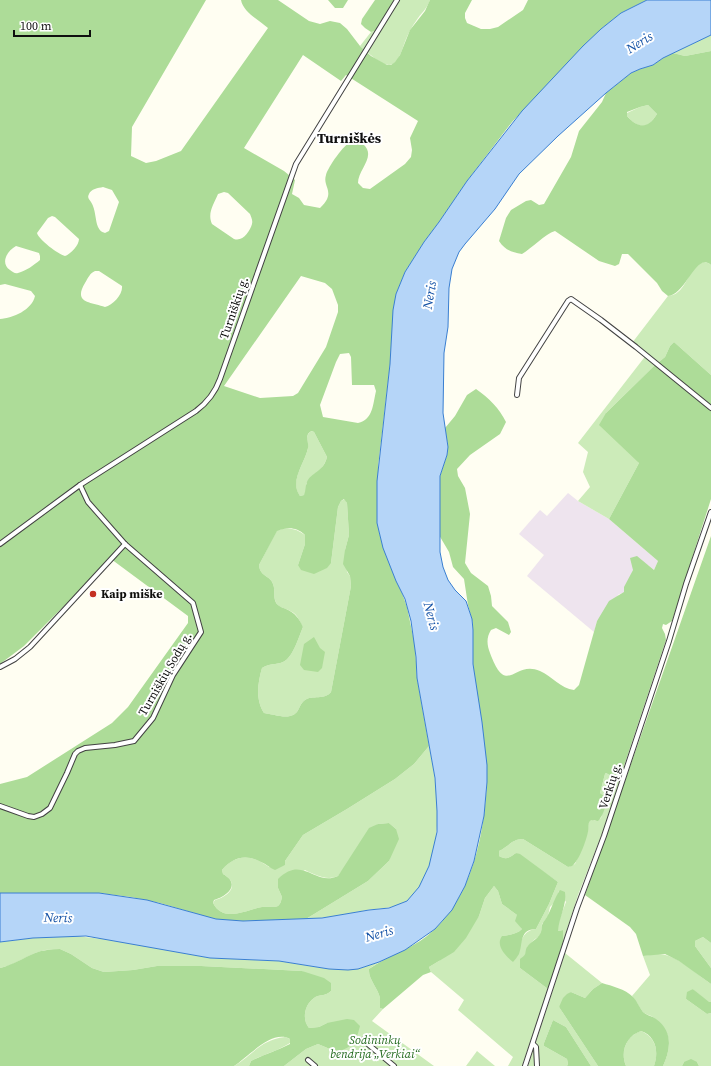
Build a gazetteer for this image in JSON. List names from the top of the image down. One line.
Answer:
{"streets":{"street":["Turniškių g.","Turniškių Sodų g.","Verkių g."]},"crossings":[["Turniškių g.","Turniškių Sodų g."]],"districts":["Turniškės"],"water":["Neris"],"parks":["Sodininkų bendrija „Verkiai“"],"places":["Kaip miške"],"scale_bar":"100 m"}
